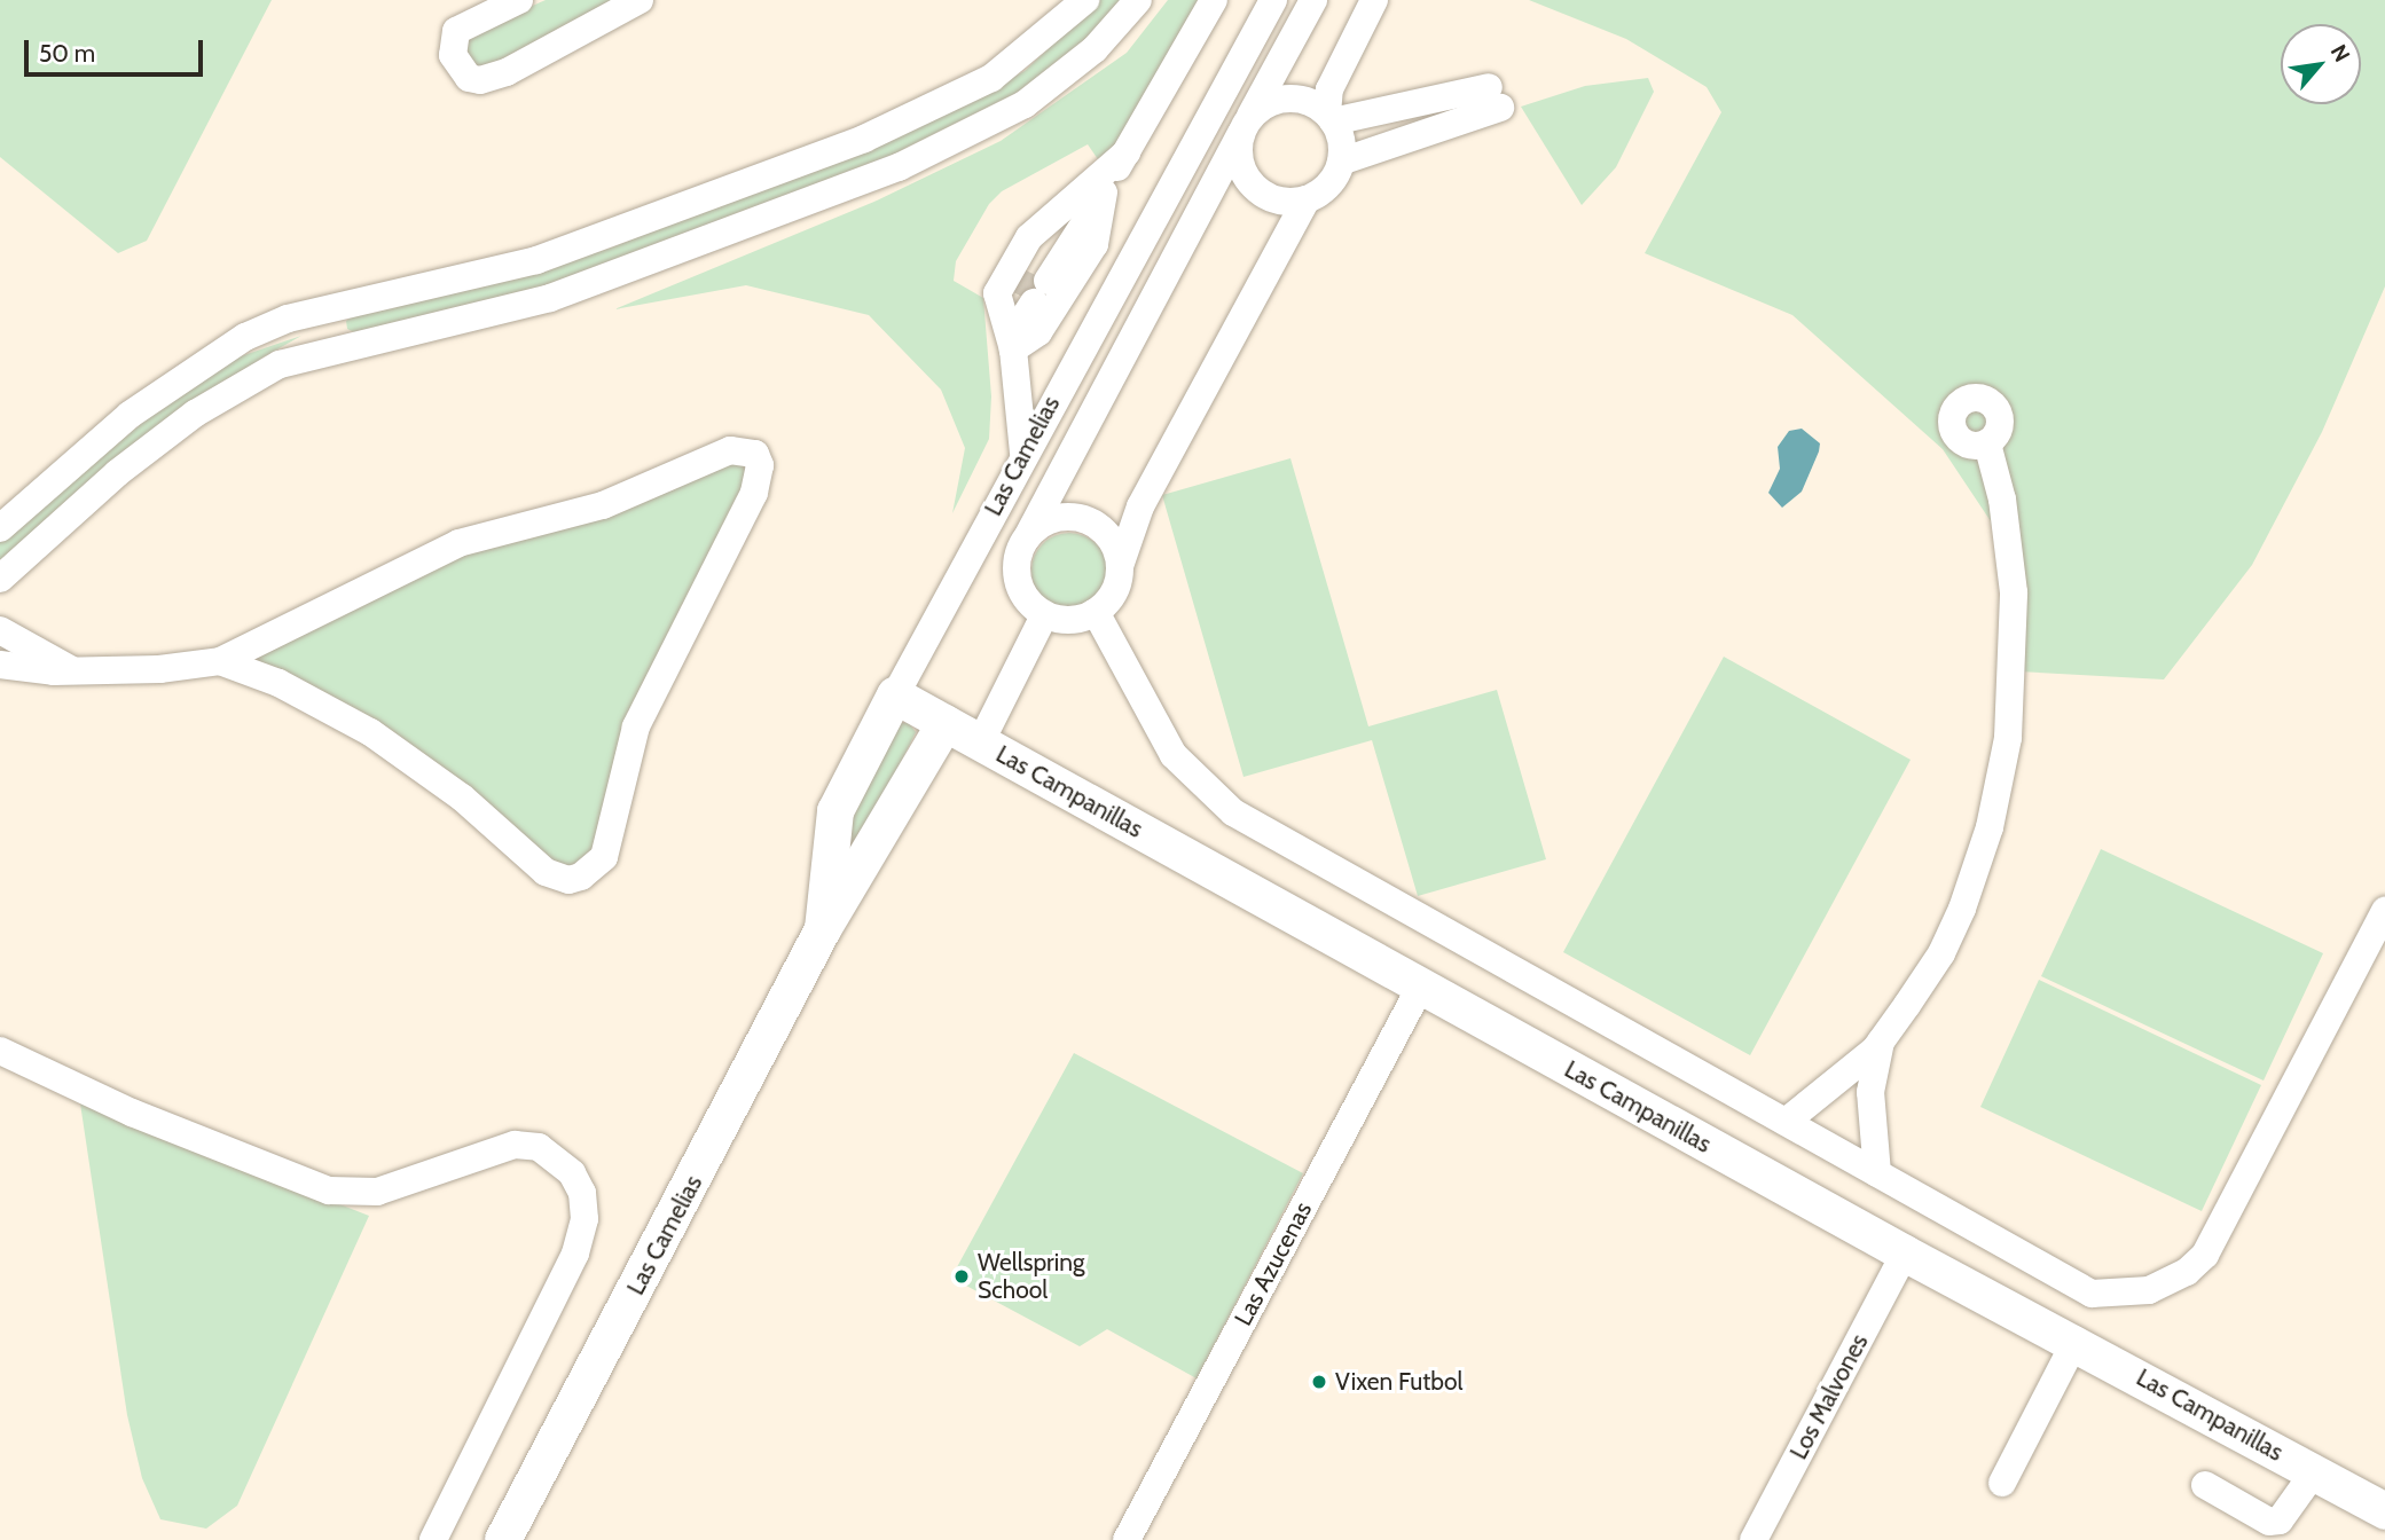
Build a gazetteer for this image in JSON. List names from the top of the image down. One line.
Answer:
{"streets":{"street":["Las Camelias","Las Campanillas","Las Azucenas","Los Malvones"]},"crossings":[["Las Camelias","Las Campanillas"],["Las Campanillas","Las Azucenas"],["Las Campanillas","Los Malvones"]],"places":["Wellspring School","Vixen Futbol"],"scale_bar":"50 m","north":"top right"}
